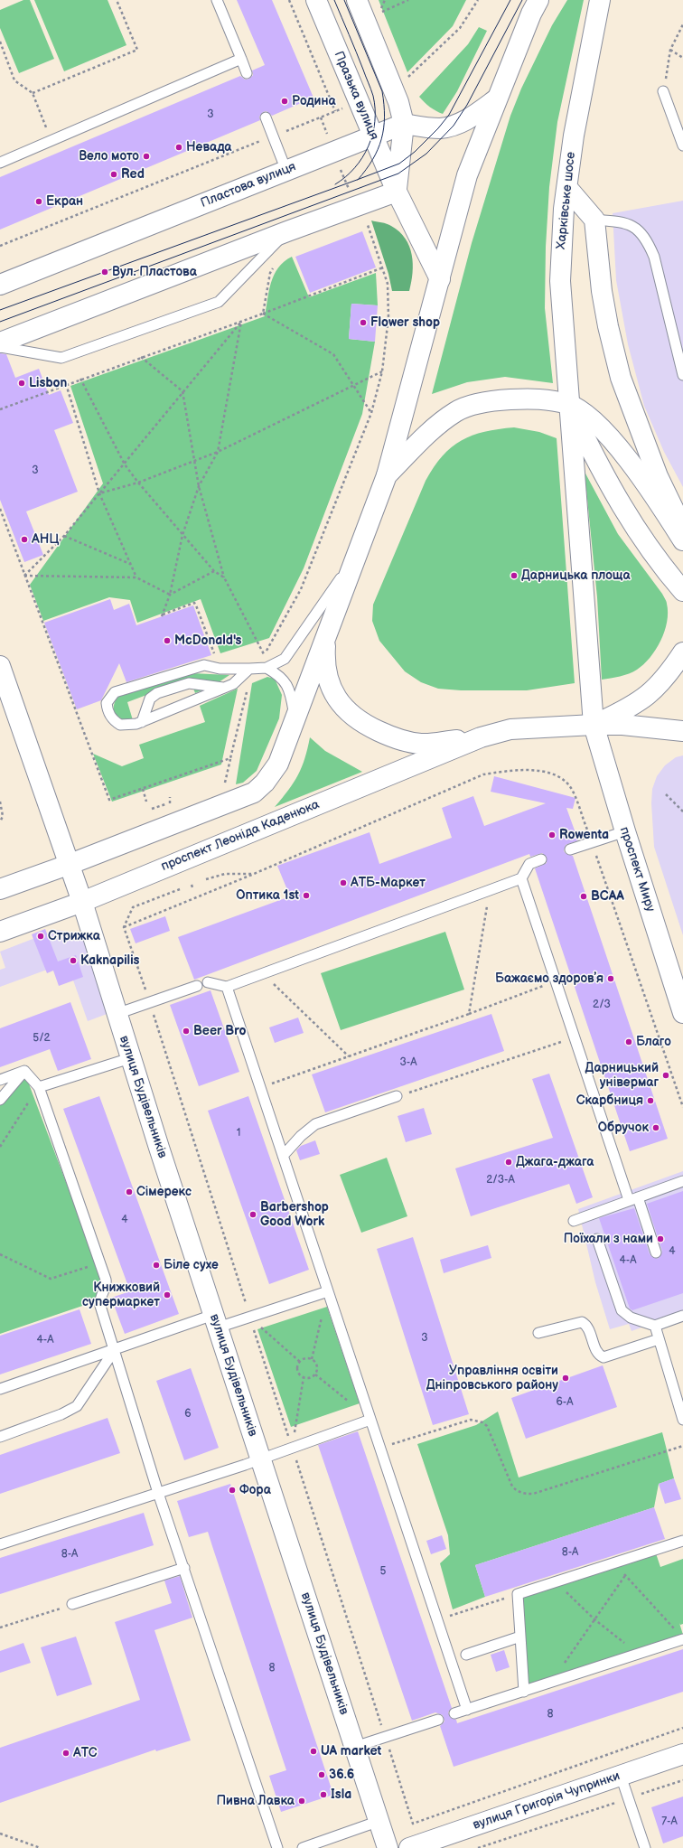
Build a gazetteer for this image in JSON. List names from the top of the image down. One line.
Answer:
{"streets":{"main road":["Празька вулиця","Пластова вулиця","Харківське шосе","проспект Леоніда Каденюка","проспект Миру","вулиця Будівельників","вулиця Григорія Чупринки"]},"crossings":[["Празька вулиця","Пластова вулиця"],["Харківське шосе","проспект Миру"],["проспект Леоніда Каденюка","вулиця Будівельників"]],"places":["Родина","Невада","Вело мото","Red","Екран","Вул. Пластова","Flower shop","Lisbon","АНЦ","Дарницька площа","McDonald's","Rowenta","АТБ-Маркет","Оптика 1st","BCAA","Стрижка","Kaknapilis","Бажаємо здоровʼя","Beer Bro","Благо","Дарницький універмаг","Скарбниця","Обручок","Джага-джага","Сімерекс","Barbershop Good Work","Поїхали з нами","Біле сухе","Книжковий супермаркет","Управління освіти Дніпровського району","Фора","UA market","АТС","36.6","Isla","Пивна Лавка"],"house_numbers":["3","3","2/3","5/2","3-А","1","2/3-А","4","4","4-А","3","4-А","6-А","6","8-А","8-А","5","8","8","7-А"]}
